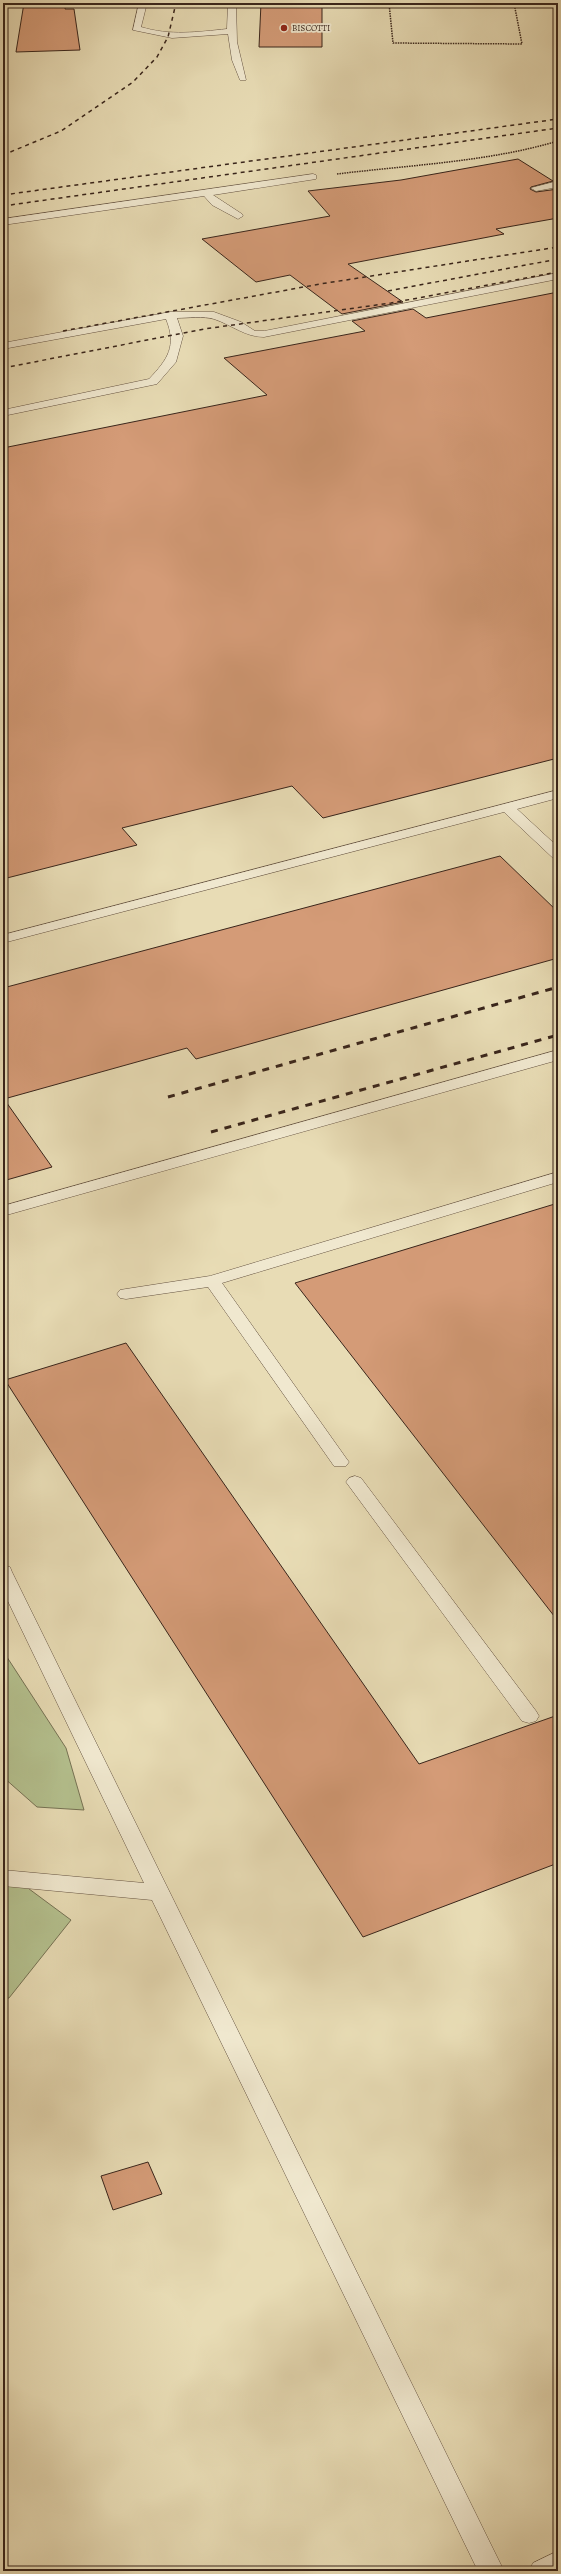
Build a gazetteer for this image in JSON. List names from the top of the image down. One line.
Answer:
{"places":["BISCOTTI"]}
